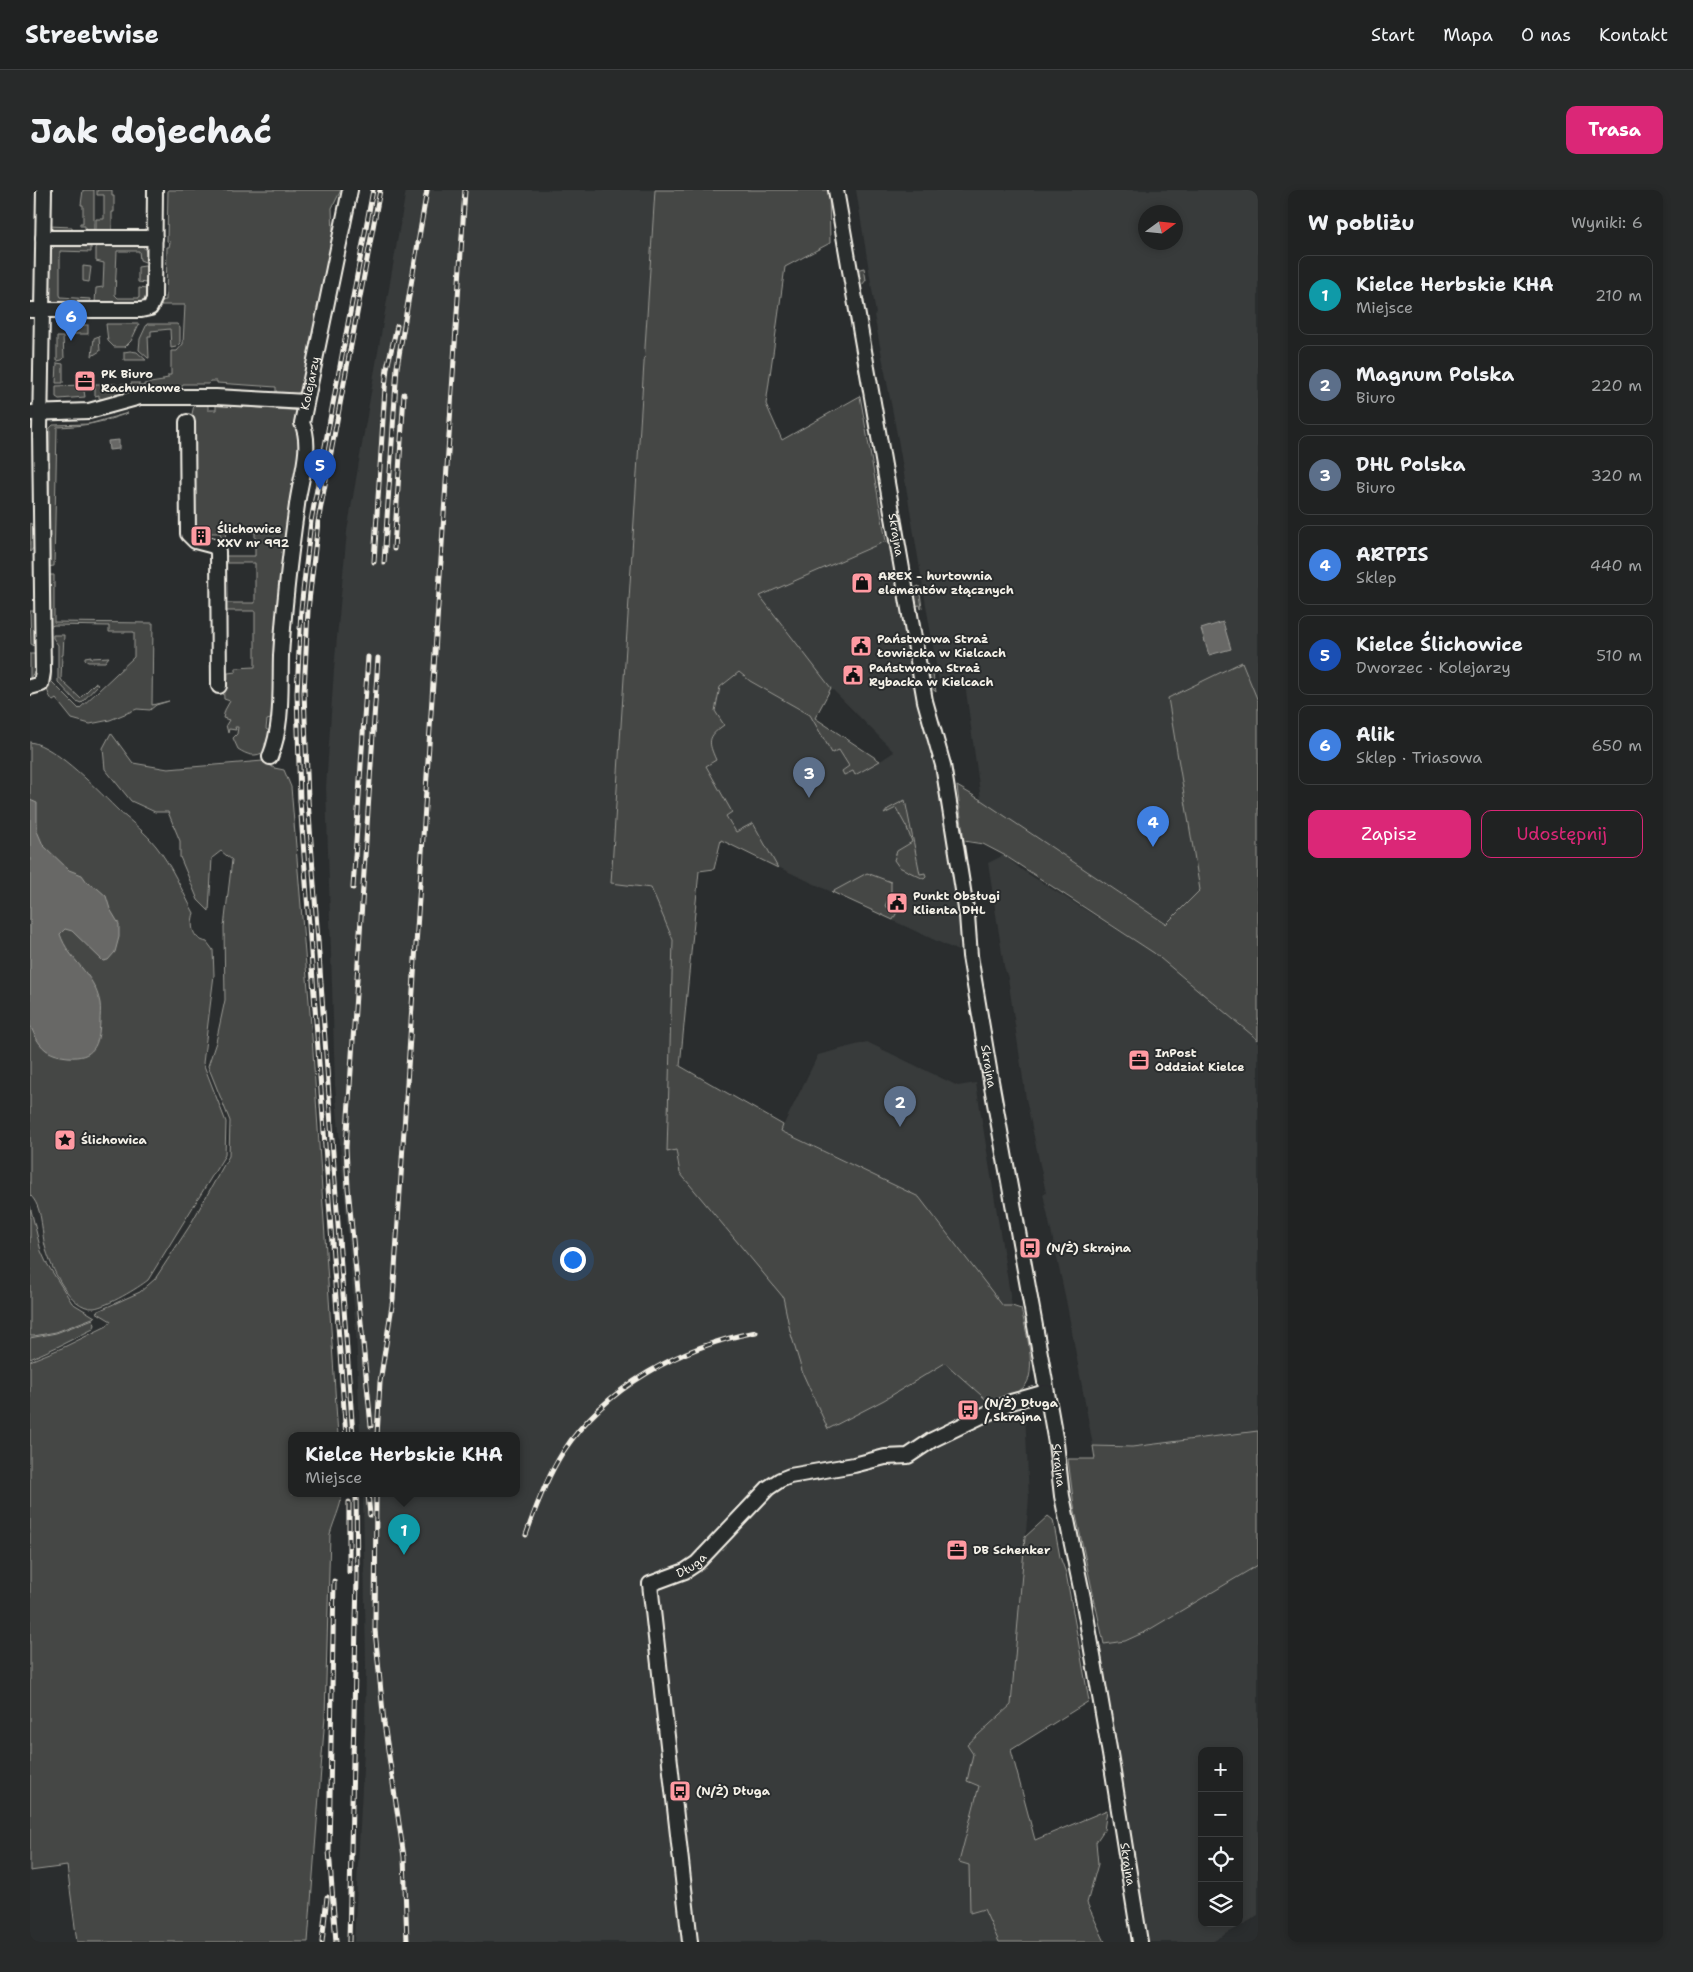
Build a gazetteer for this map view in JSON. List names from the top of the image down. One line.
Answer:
{"streets":{"street":["Kolejarzy","Skrajna","Długa"]},"crossings":[["Skrajna","Długa"]],"places":{"office":["PK Biuro Rachunkowe","InPost Oddział Kielce","DB Schenker"],"building":["Ślichowice XXV nr 992"],"shop":["AREX - hurtownia elementów złącznych"],"public building":["Państwowa Straż Łowiecka w Kielcach","Państwowa Straż Rybacka w Kielcach","Punkt Obsługi Klienta DHL"],"place":["Ślichowica"],"bus stop":["(N/Ż) Skrajna","(N/Ż) Długa / Skrajna","(N/Ż) Długa"]},"north":"right","page":{"header":"Streetwise","nav":["Start","Mapa","O nas","Kontakt"],"buttons":["Trasa",["Zapisz","Udostępnij"]],"title":"Jak dojechać","heading":["W pobliżu","Wyniki: 6"],"list":[{"mark":"1","name":"Kielce Herbskie KHA","note":"Miejsce","value":"210 m"},{"mark":"2","name":"Magnum Polska","note":"Biuro","value":"220 m"},{"mark":"3","name":"DHL Polska","note":"Biuro","value":"320 m"},{"mark":"4","name":"ARTPIS","note":"Sklep","value":"440 m"},{"mark":"5","name":"Kielce Ślichowice","note":"Dworzec · Kolejarzy","value":"510 m"},{"mark":"6","name":"Alik","note":"Sklep · Triasowa","value":"650 m"}],"pins":["6","5","3","4","2","1"],"popup":["Kielce Herbskie KHA","Miejsce"],"map_buttons":["+","−"]}}
